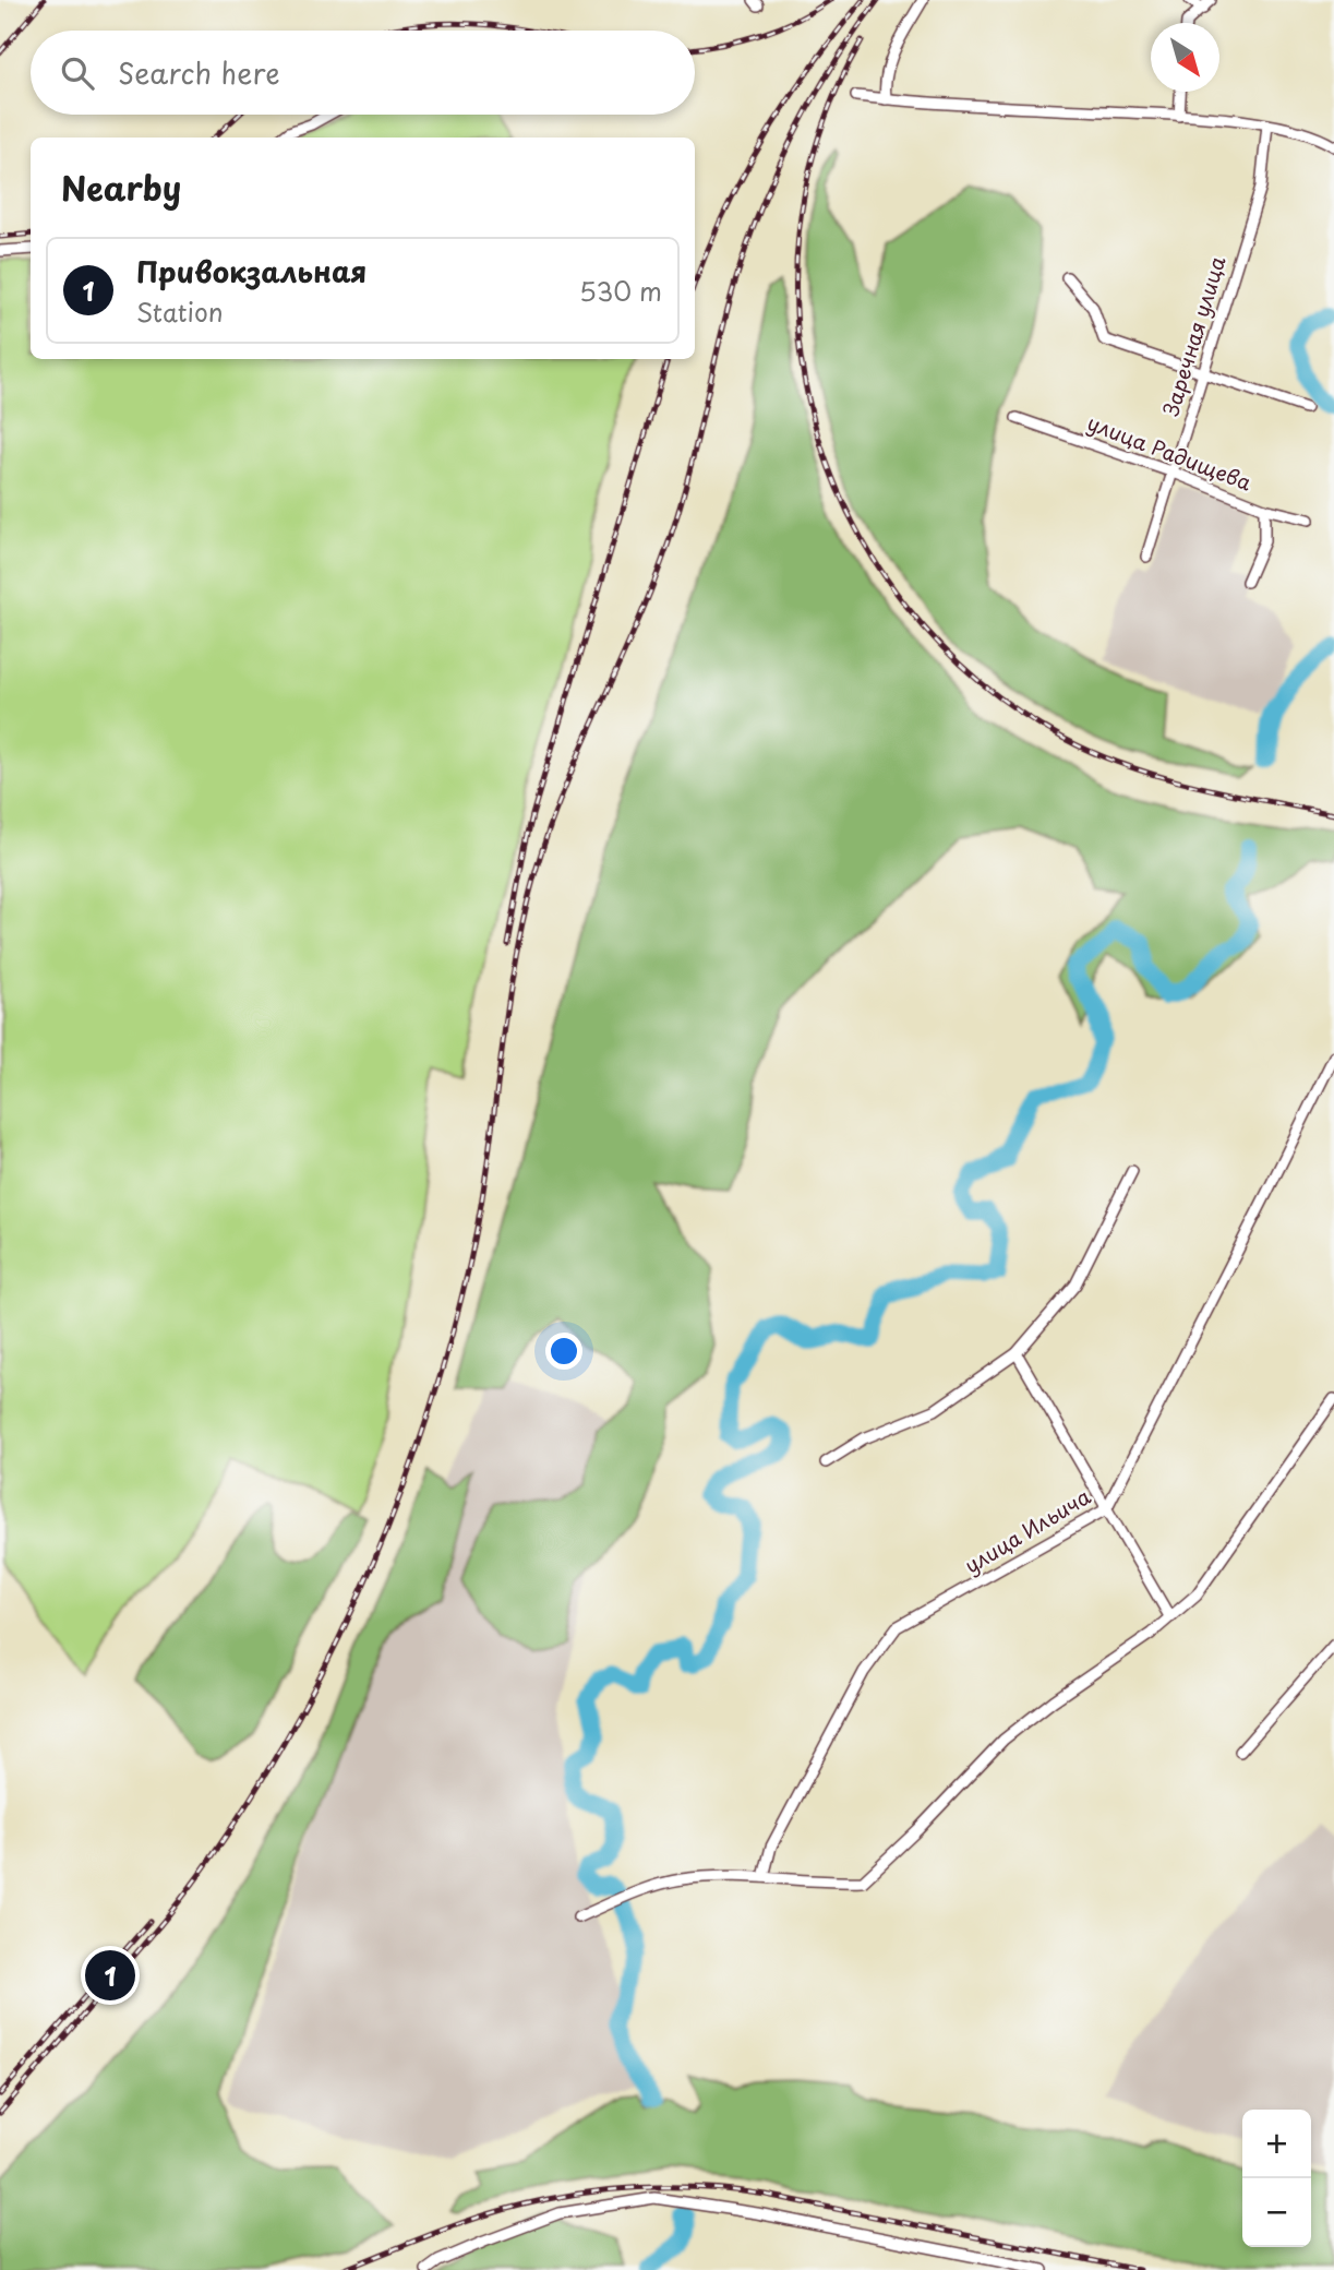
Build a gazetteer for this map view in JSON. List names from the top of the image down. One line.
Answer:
{"streets":{"street":["Заречная улица","улица Радищева","улица Ильича"]},"crossings":[["Заречная улица","улица Радищева"]],"north":"bottom right","page":{"search":"Search here","heading":"Nearby","list":[{"mark":"1","name":"Привокзальная","note":"Station","value":"530 m"}],"pins":"1","map_buttons":["+","−"]}}
